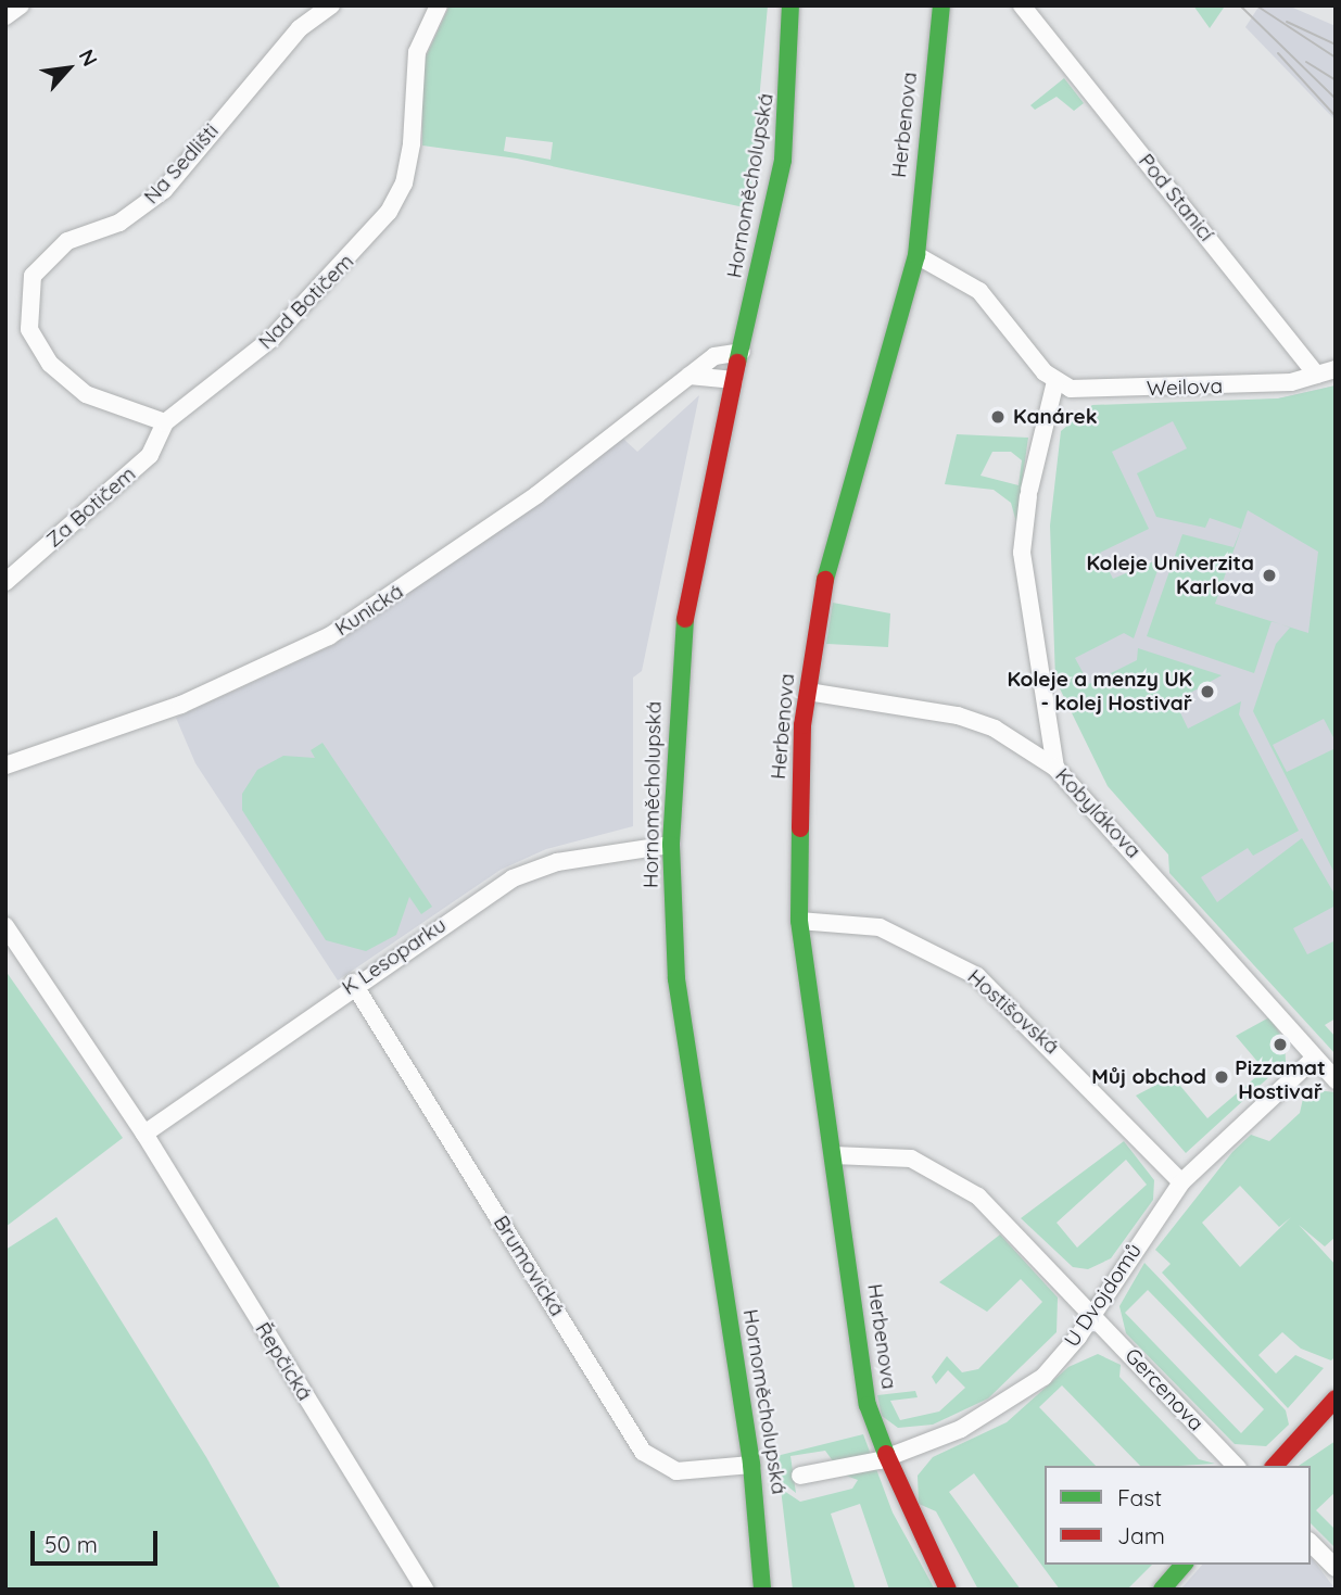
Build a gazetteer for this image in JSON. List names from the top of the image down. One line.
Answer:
{"streets":{"street":["Herbenova","Na Sedlišti","Hornoměcholupská","Pod Stanicí","Nad Botičem","Weilova","Za Botičem","Kunická","Kobylákova","K Lesoparku","Hostišovská","Brumovická","U Dvojdomů","Řepčická","Gercenova"]},"crossings":[["Herbenova","Kobylákova"],["Herbenova","Hostišovská"],["Herbenova","U Dvojdomů"],["Herbenova","Gercenova"],["Na Sedlišti","Nad Botičem"],["Na Sedlišti","Za Botičem"],["Hornoměcholupská","Kunická"],["Hornoměcholupská","K Lesoparku"],["Hornoměcholupská","Brumovická"],["Pod Stanicí","Weilova"],["Nad Botičem","Za Botičem"],["Kobylákova","U Dvojdomů"],["K Lesoparku","Brumovická"],["K Lesoparku","Řepčická"],["Hostišovská","U Dvojdomů"],["U Dvojdomů","Gercenova"]],"places":["Kanárek","Koleje Univerzita Karlova","Koleje a menzy UK - kolej Hostivař","Pizzamat Hostivař","Můj obchod"],"legend":["Fast","Jam"],"scale_bar":"50 m","north":"top right"}
